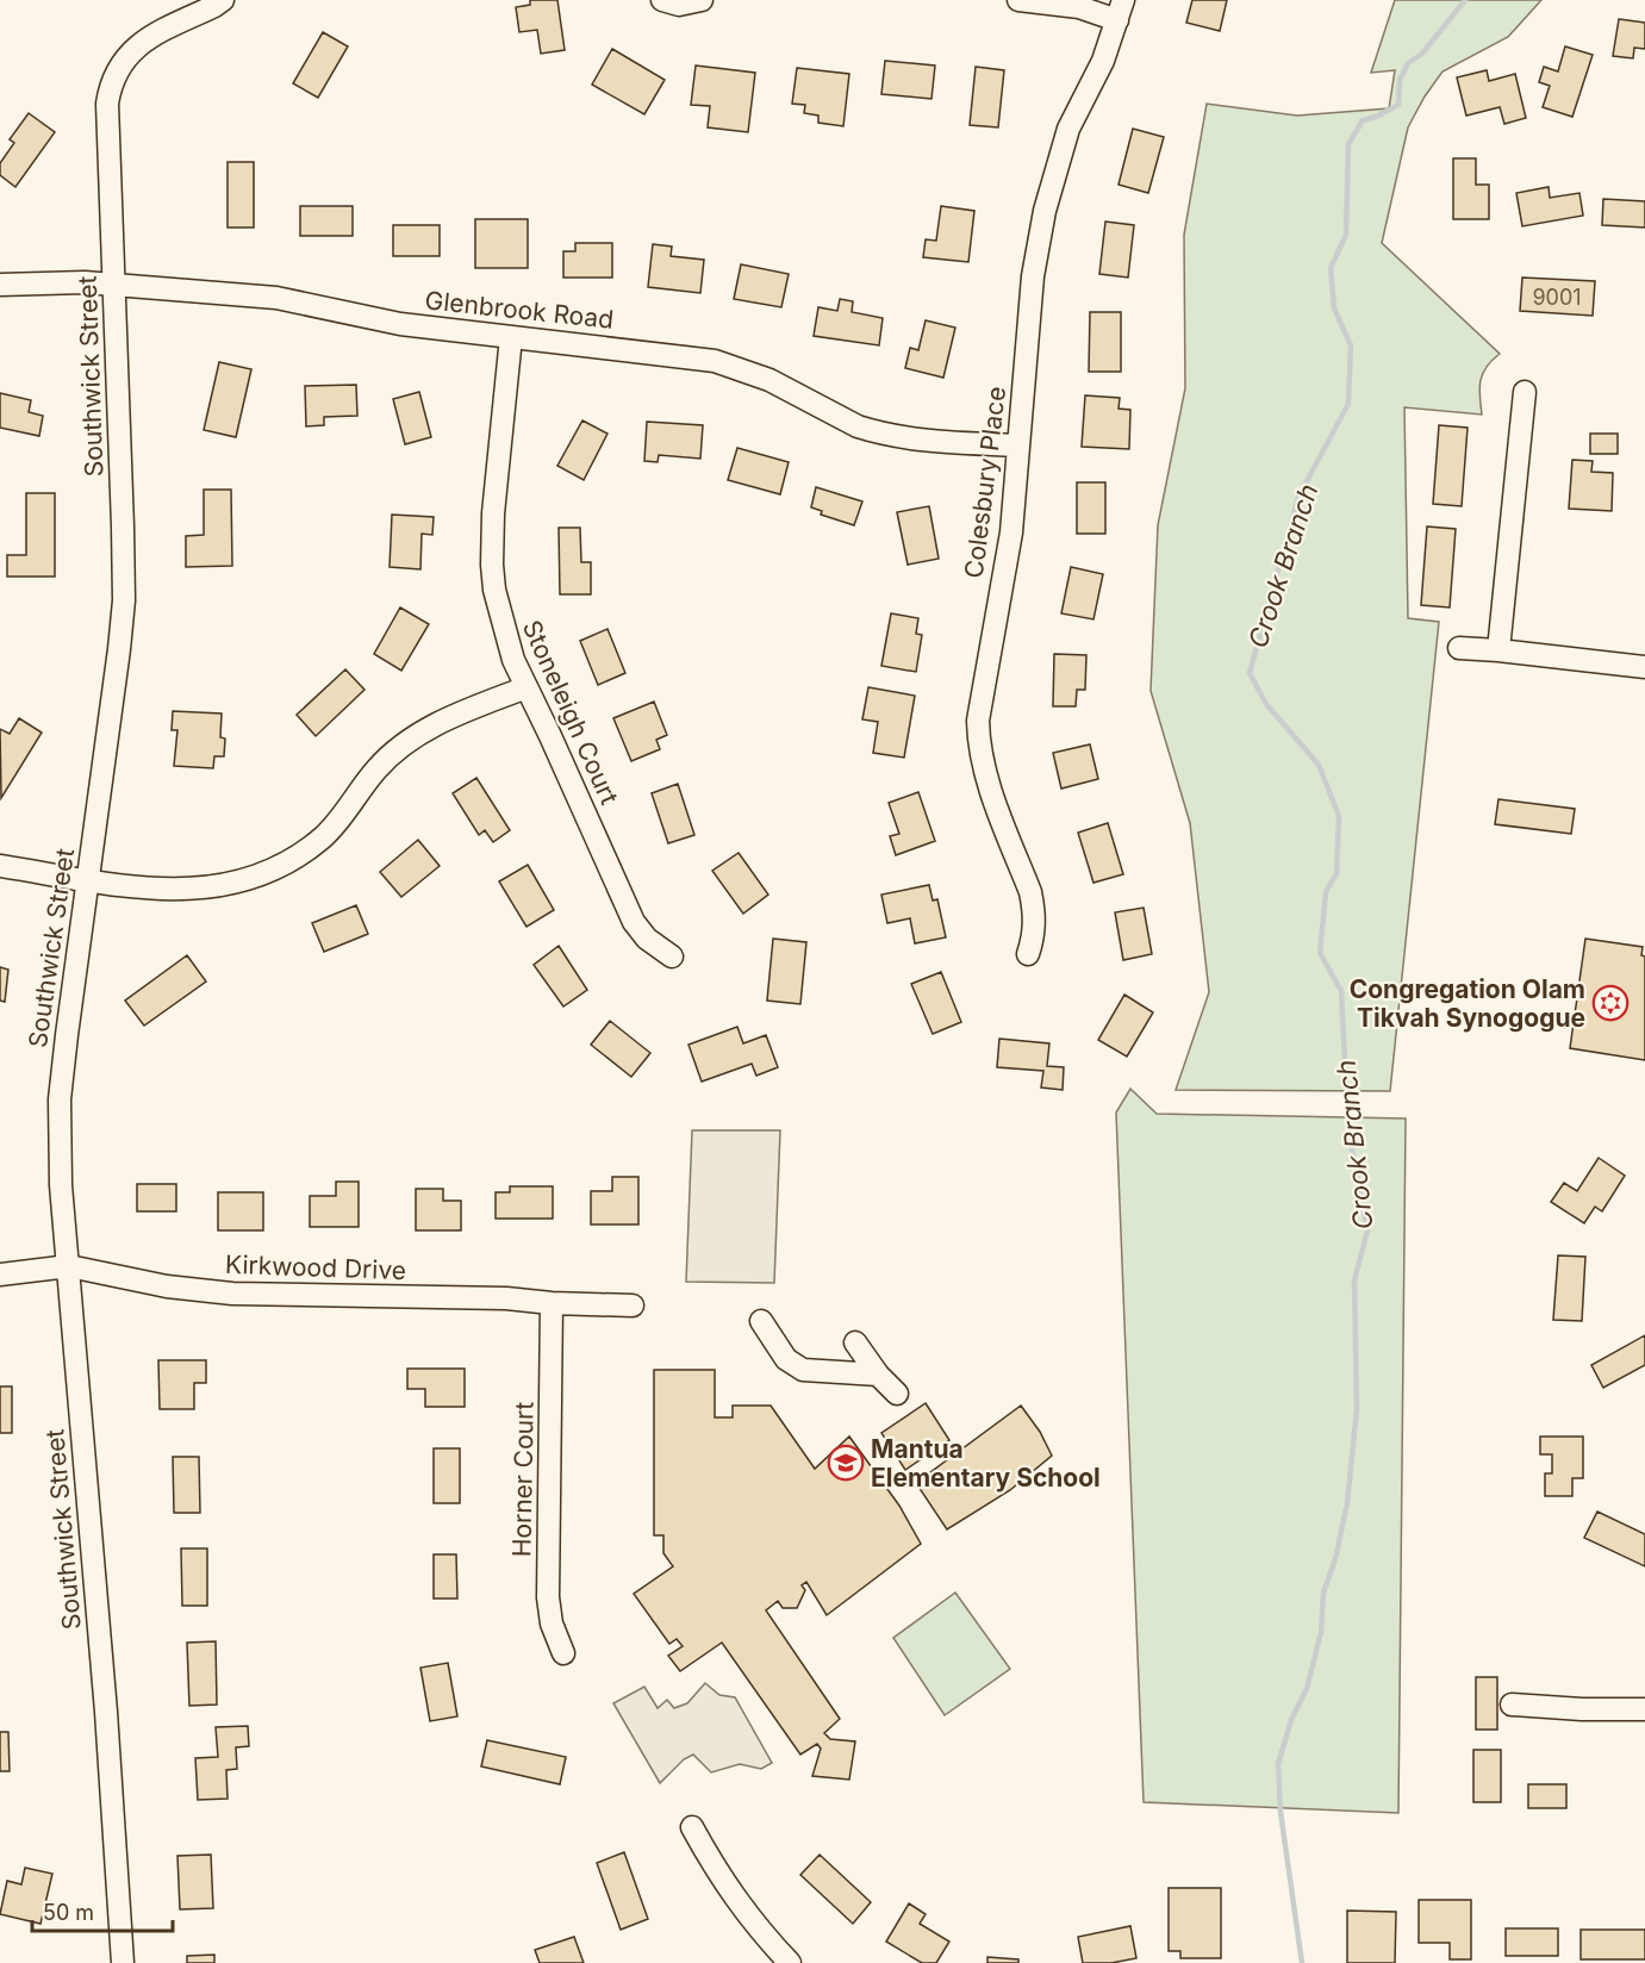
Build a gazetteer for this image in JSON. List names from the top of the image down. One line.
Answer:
{"streets":{"street":["Glenbrook Road","Southwick Street","Colesbury Place","Stoneleigh Court","Kirkwood Drive","Horner Court"]},"crossings":[["Glenbrook Road","Southwick Street"],["Glenbrook Road","Colesbury Place"],["Glenbrook Road","Stoneleigh Court"],["Southwick Street","Kirkwood Drive"],["Kirkwood Drive","Horner Court"]],"water":["Crook Branch"],"places":{"synagogue":["Congregation Olam Tikvah Synogogue"],"school or university":["Mantua Elementary School"]},"house_numbers":["9001"],"scale_bar":"50 m"}
